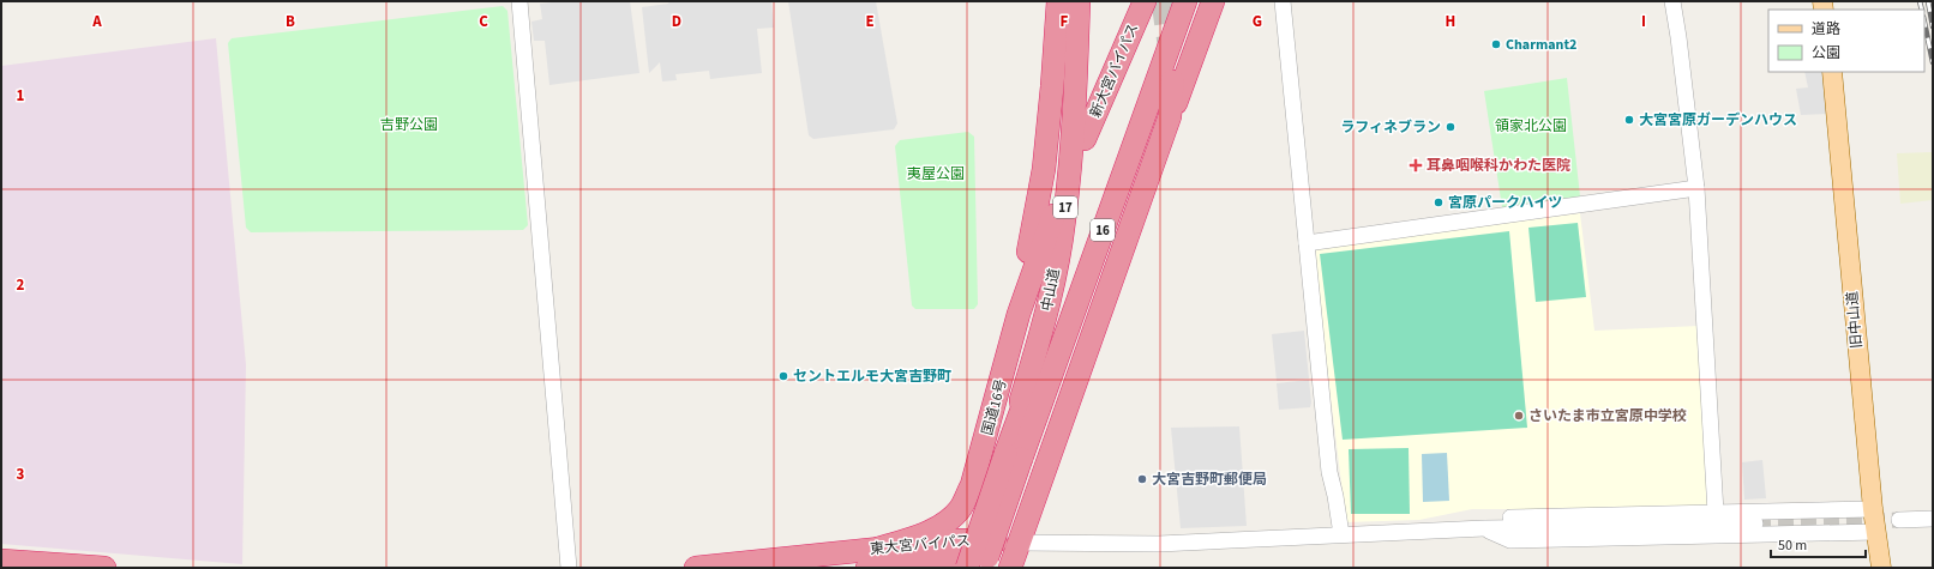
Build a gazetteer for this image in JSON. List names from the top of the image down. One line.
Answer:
{"streets":{"highway":["新大宮バイパス","17","16","中山道","国道16号","東大宮バイパス"],"main road":["旧中山道"]},"crossings":[["17","16"],["17","中山道"],["16","中山道"],["16","東大宮バイパス"],["中山道","東大宮バイパス"],["国道16号","東大宮バイパス"]],"parks":["吉野公園","領家北公園","夷屋公園"],"places":{"other":["Charmant2","大宮宮原ガーデンハウス","ラフィネブラン","宮原パークハイツ","セントエルモ大宮吉野町","さいたま市立宮原中学校","大宮吉野町郵便局"],"health":["耳鼻咽喉科かわた医院"]},"legend":["道路","公園"],"scale_bar":"50 m","grid":{"columns":["A","B","C","D","E","F","G","H","I"],"rows":["1","2","3"]}}
